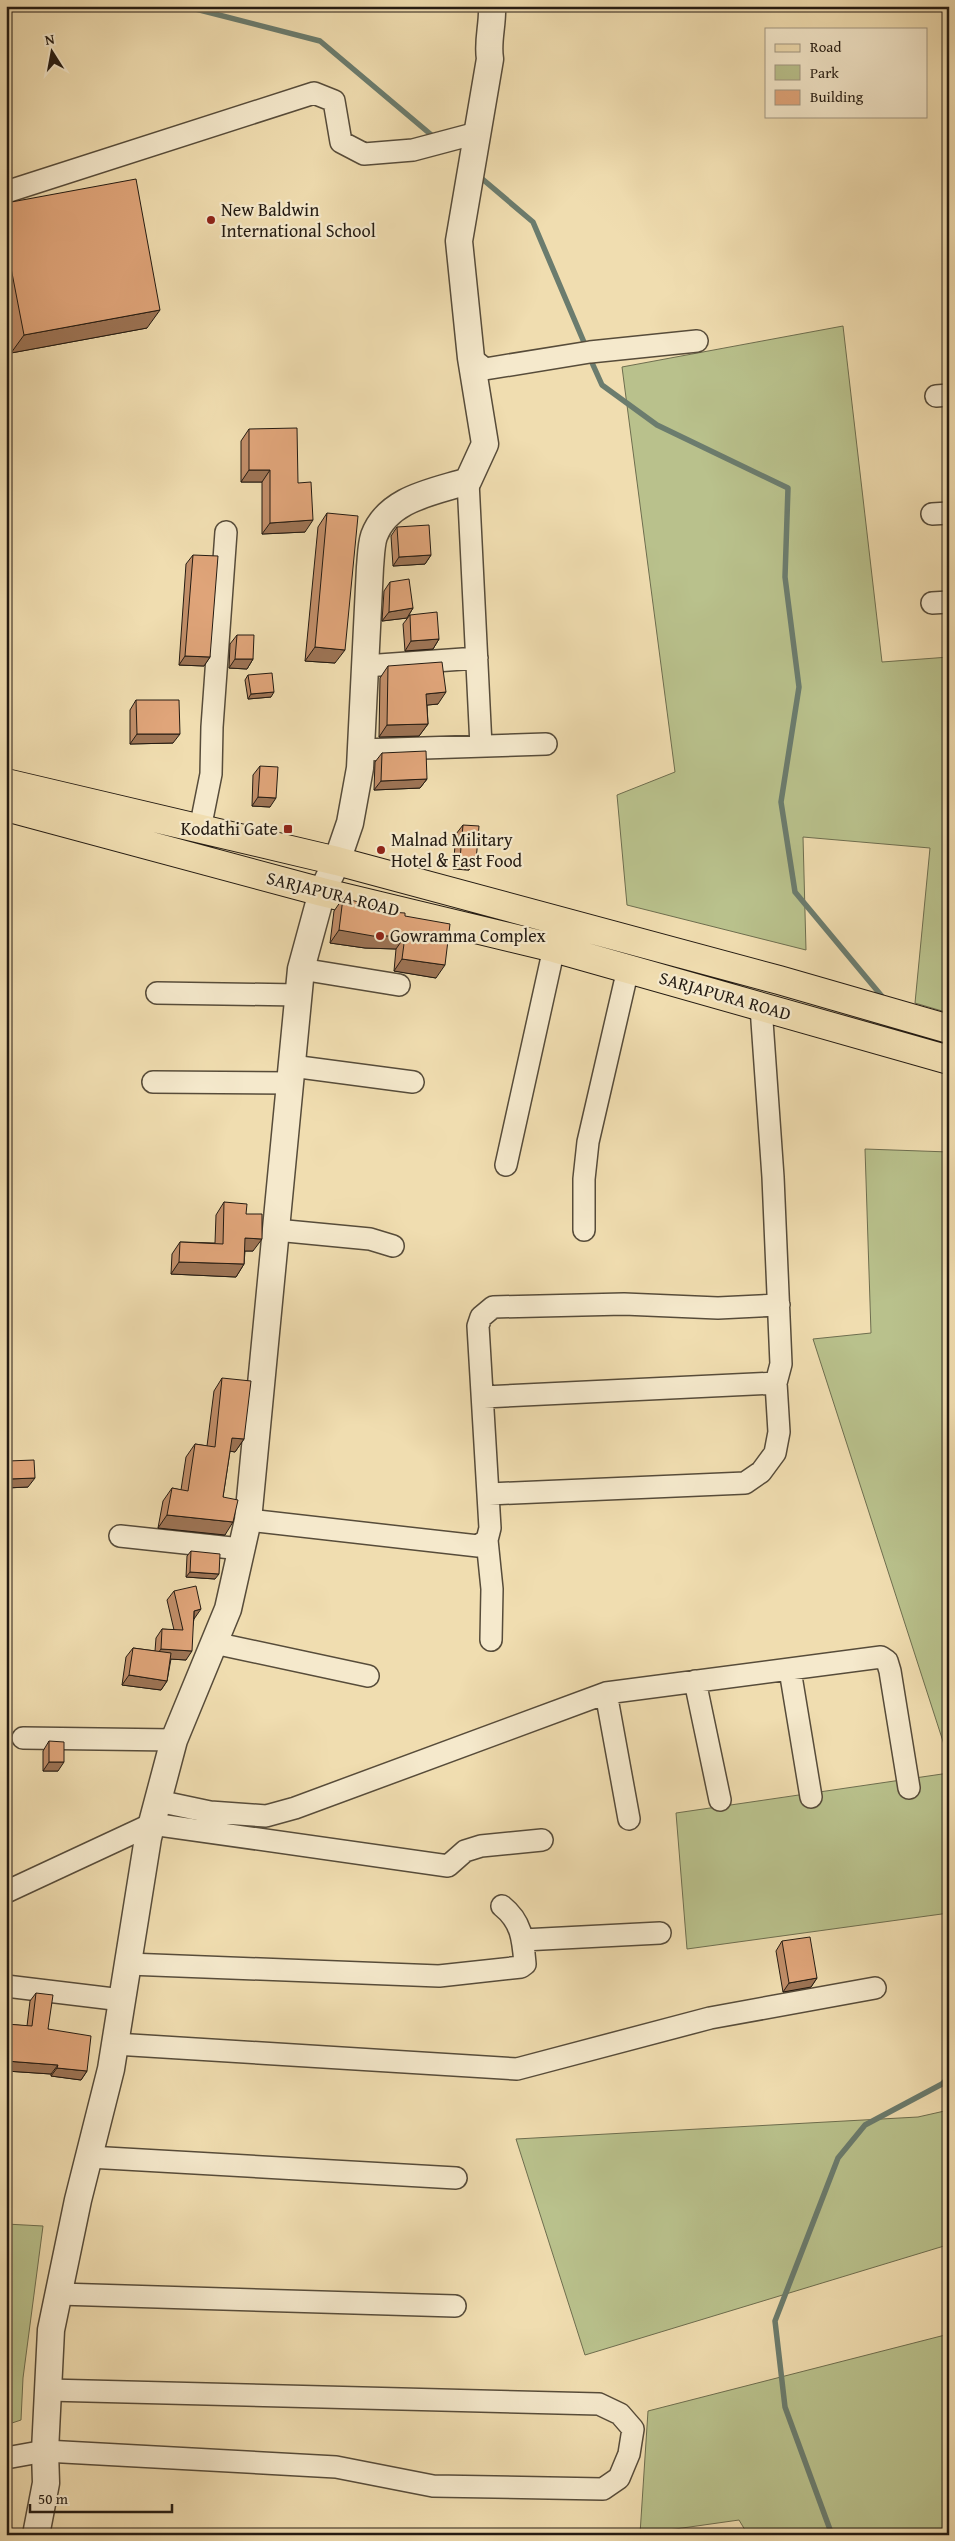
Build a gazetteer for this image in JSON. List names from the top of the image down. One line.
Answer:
{"streets":{"main road":["SARJAPURA ROAD"]},"places":{"other":["New Baldwin International School","Malnad Military Hotel & Fast Food","Gowramma Complex"],"transit":["Kodathi Gate"]},"legend":["Road","Park","Building"],"scale_bar":"50 m","north":"top"}
